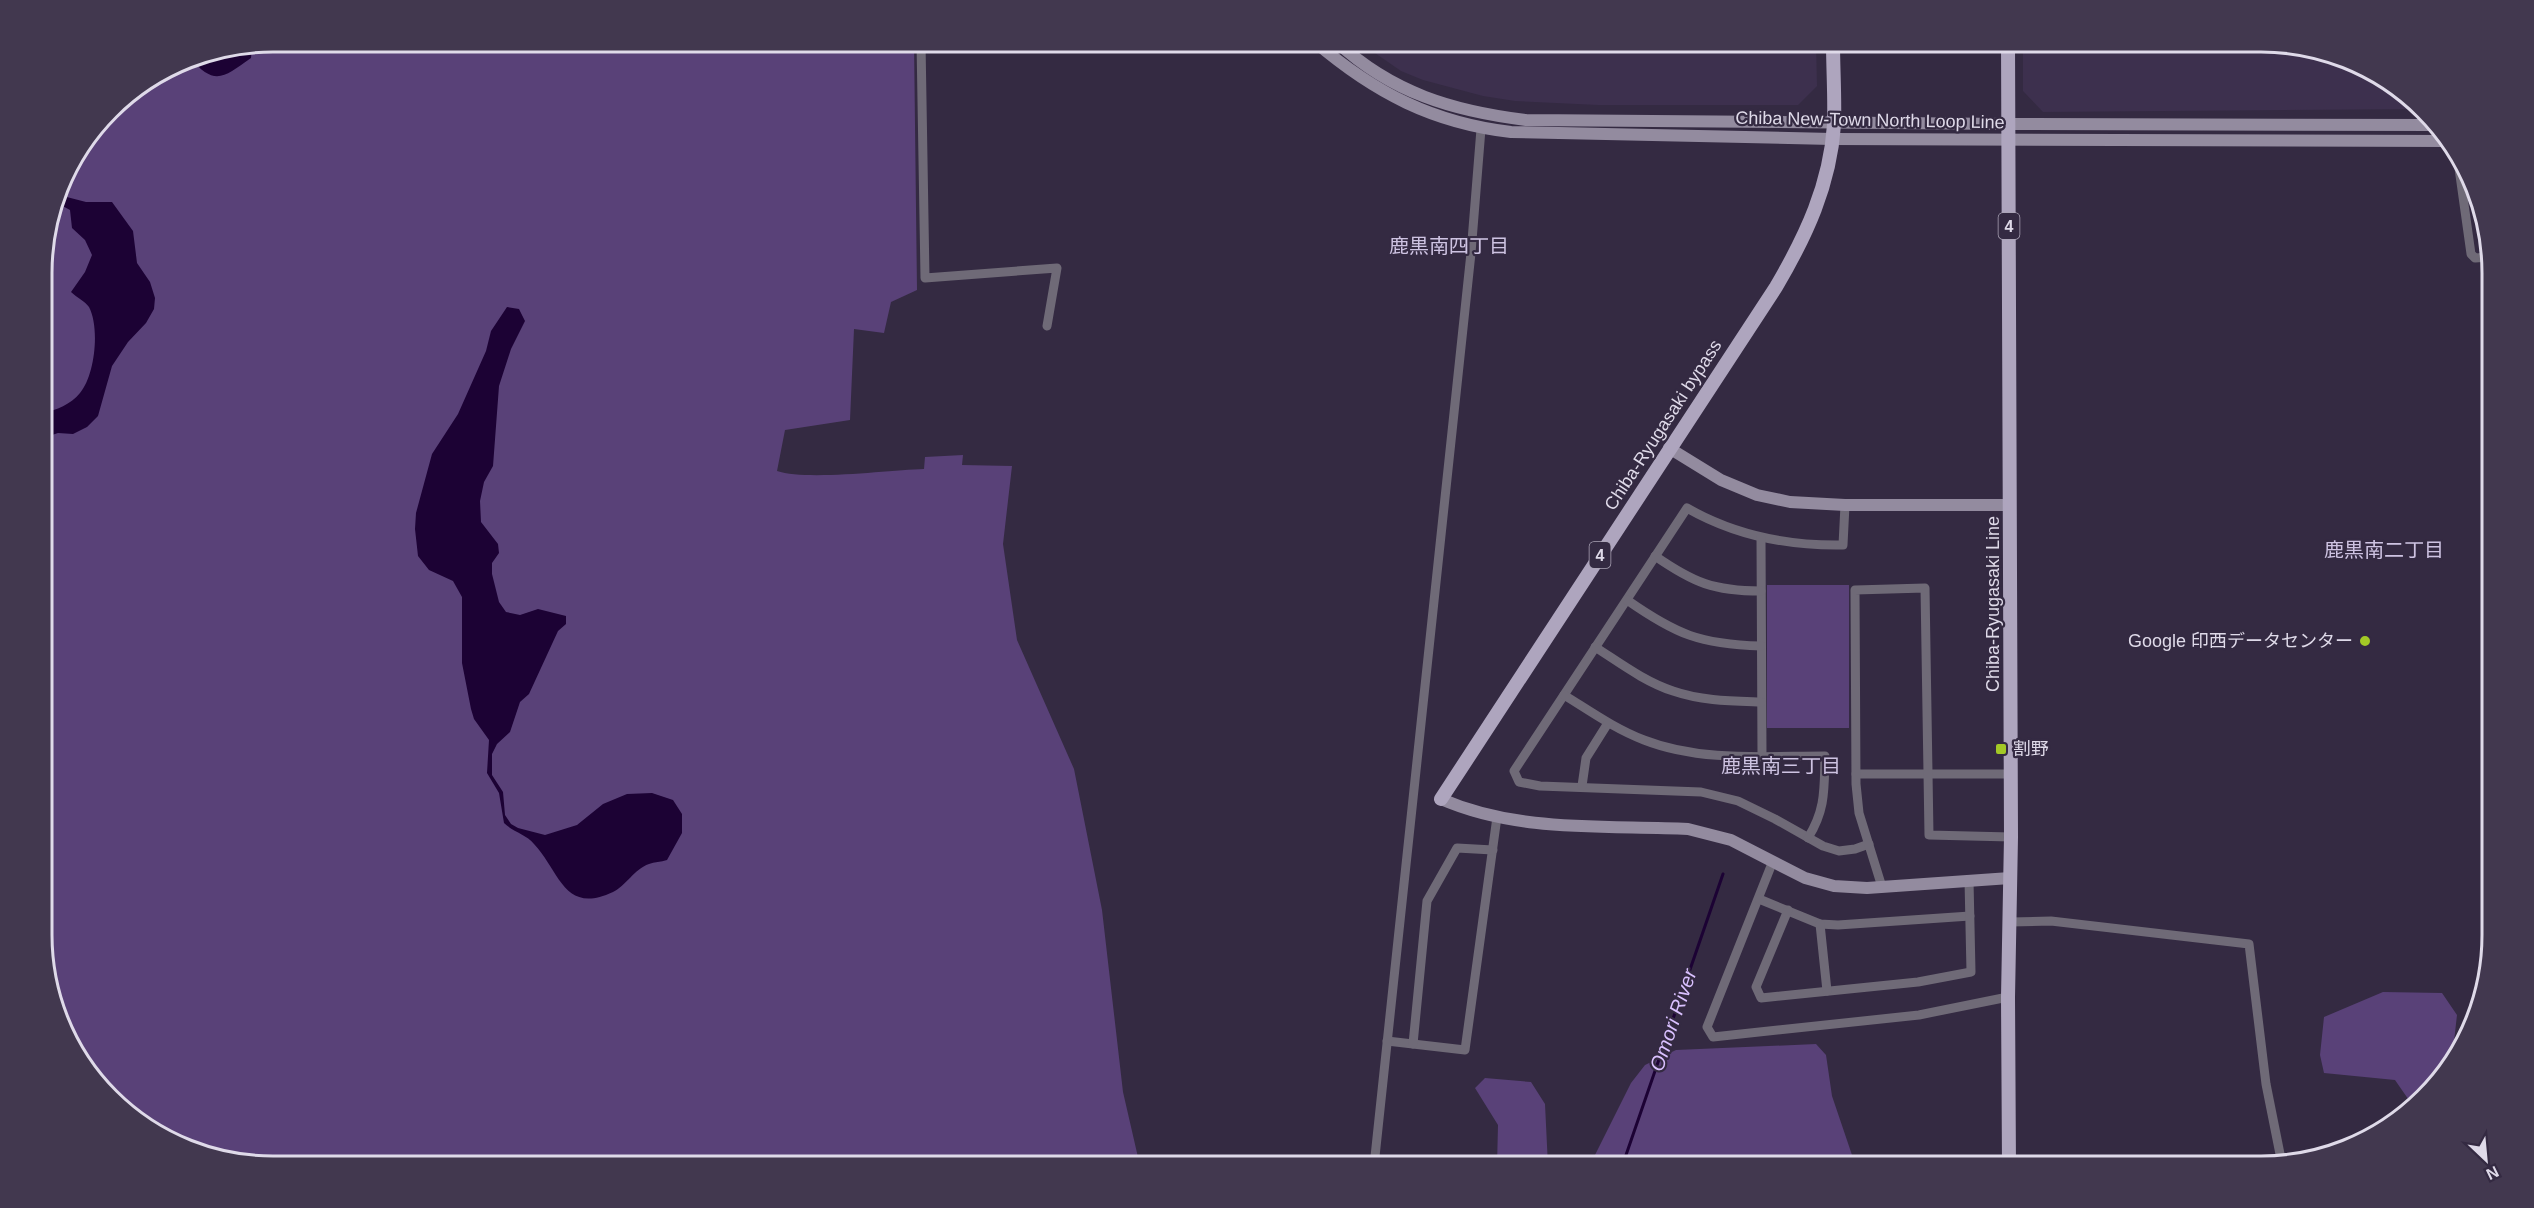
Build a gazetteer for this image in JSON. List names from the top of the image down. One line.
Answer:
{"streets":{"main road":["Chiba New-Town North Loop Line","4","Chiba-Ryugasaki bypass","Chiba-Ryugasaki Line"]},"crossings":[["Chiba New-Town North Loop Line","Chiba-Ryugasaki bypass"],["Chiba New-Town North Loop Line","Chiba-Ryugasaki Line"]],"districts":["鹿黒南四丁目","鹿黒南二丁目","鹿黒南三丁目"],"water":["Omori River"],"places":{"other":["Google 印西データセンター"],"transit":["割野"]},"north":"bottom right"}
